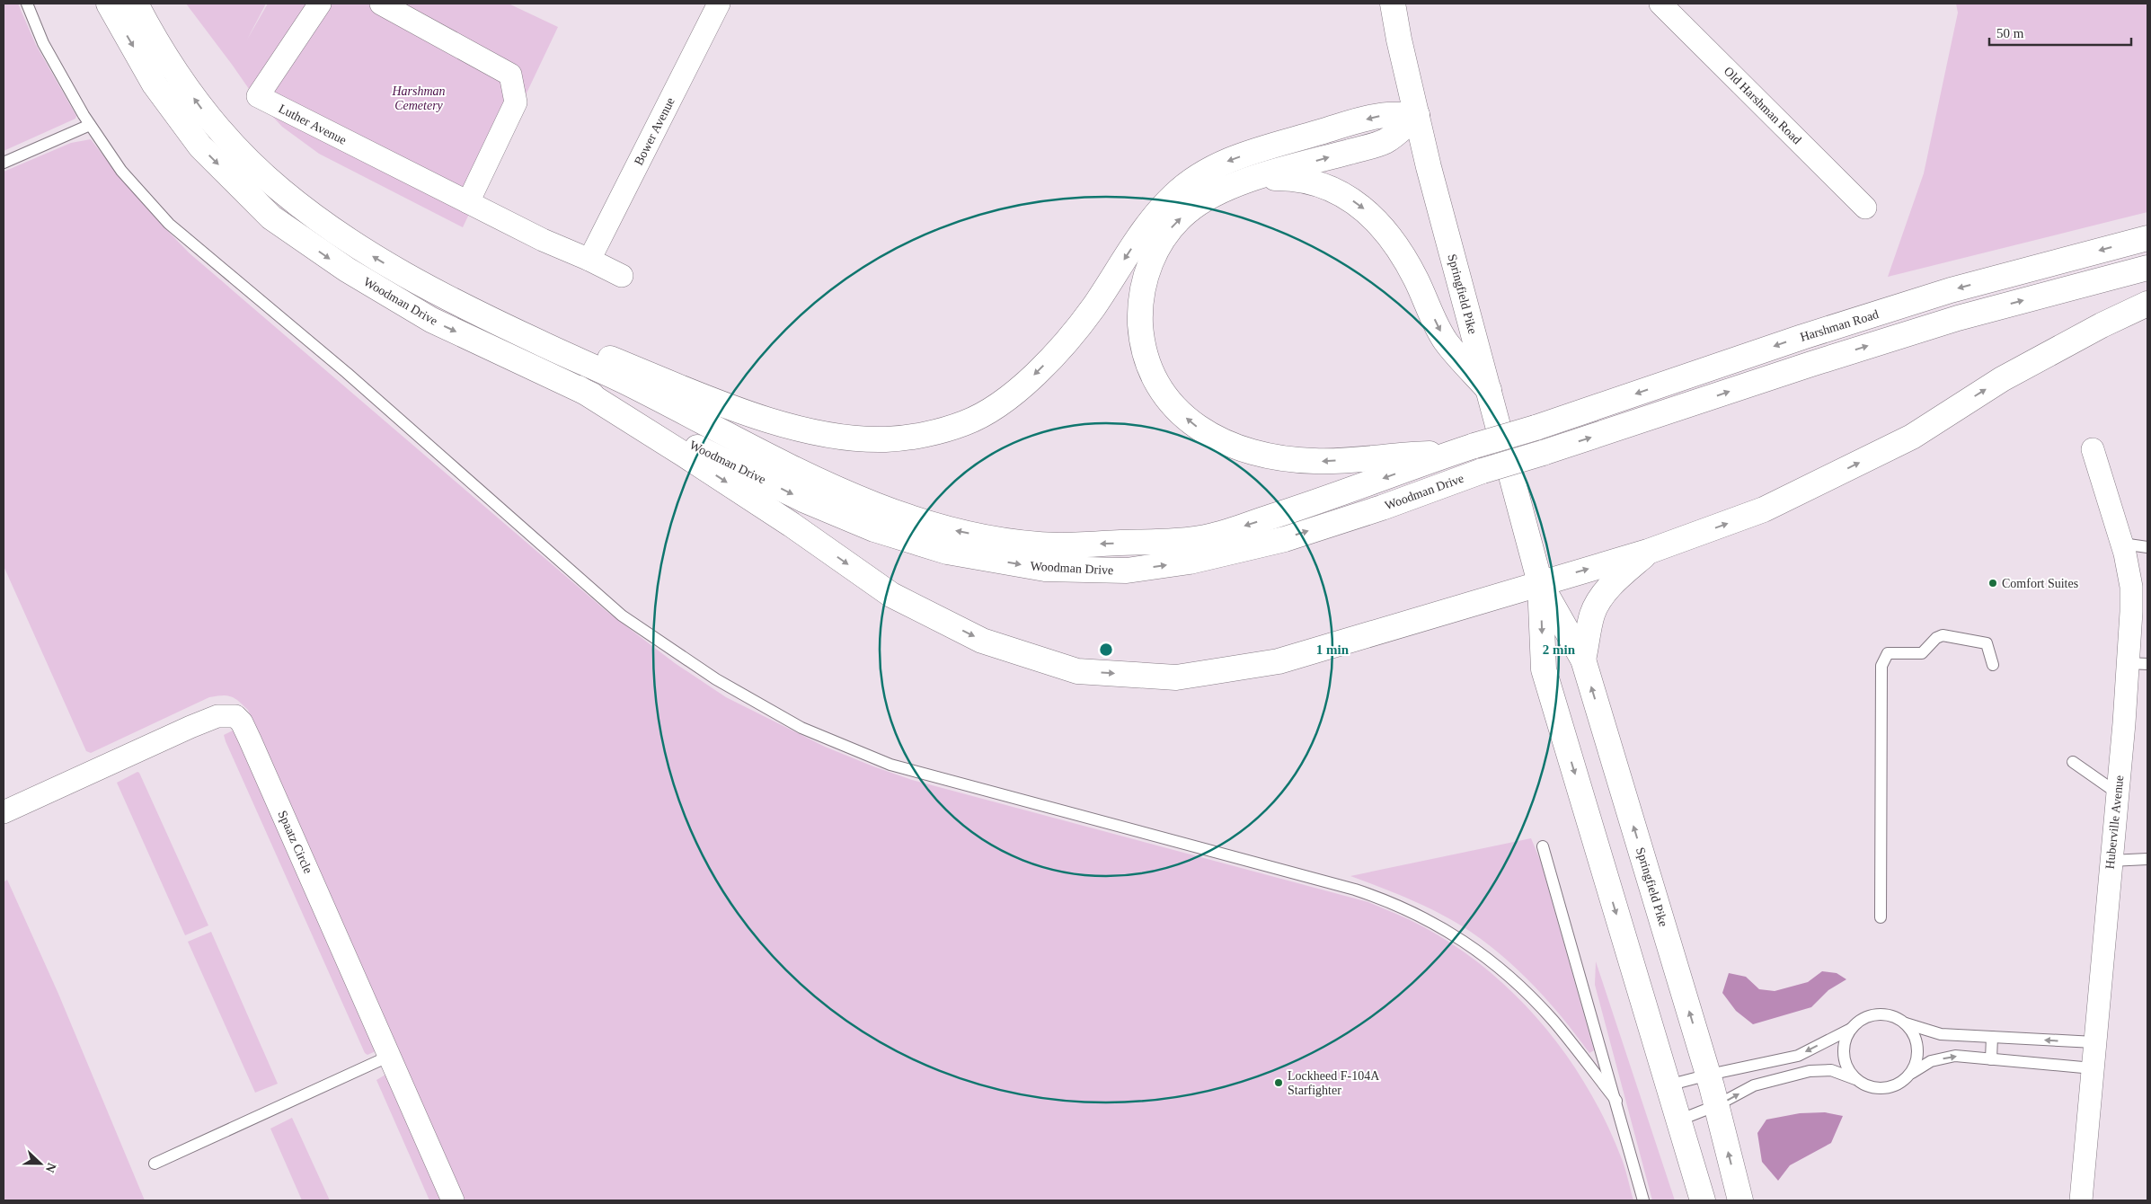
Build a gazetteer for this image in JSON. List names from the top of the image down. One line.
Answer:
{"streets":{"main road":["Springfield Pike","Woodman Drive","Harshman Road"],"street":["Old Harshman Road","Luther Avenue","Bower Avenue","Huberville Avenue","Spaatz Circle"]},"crossings":[["Luther Avenue","Bower Avenue"],["Woodman Drive","Harshman Road"]],"parks":["Harshman Cemetery"],"places":["Comfort Suites","Lockheed F-104A Starfighter"],"scale_bar":"50 m","north":"right","rings":["1 min","2 min"]}
